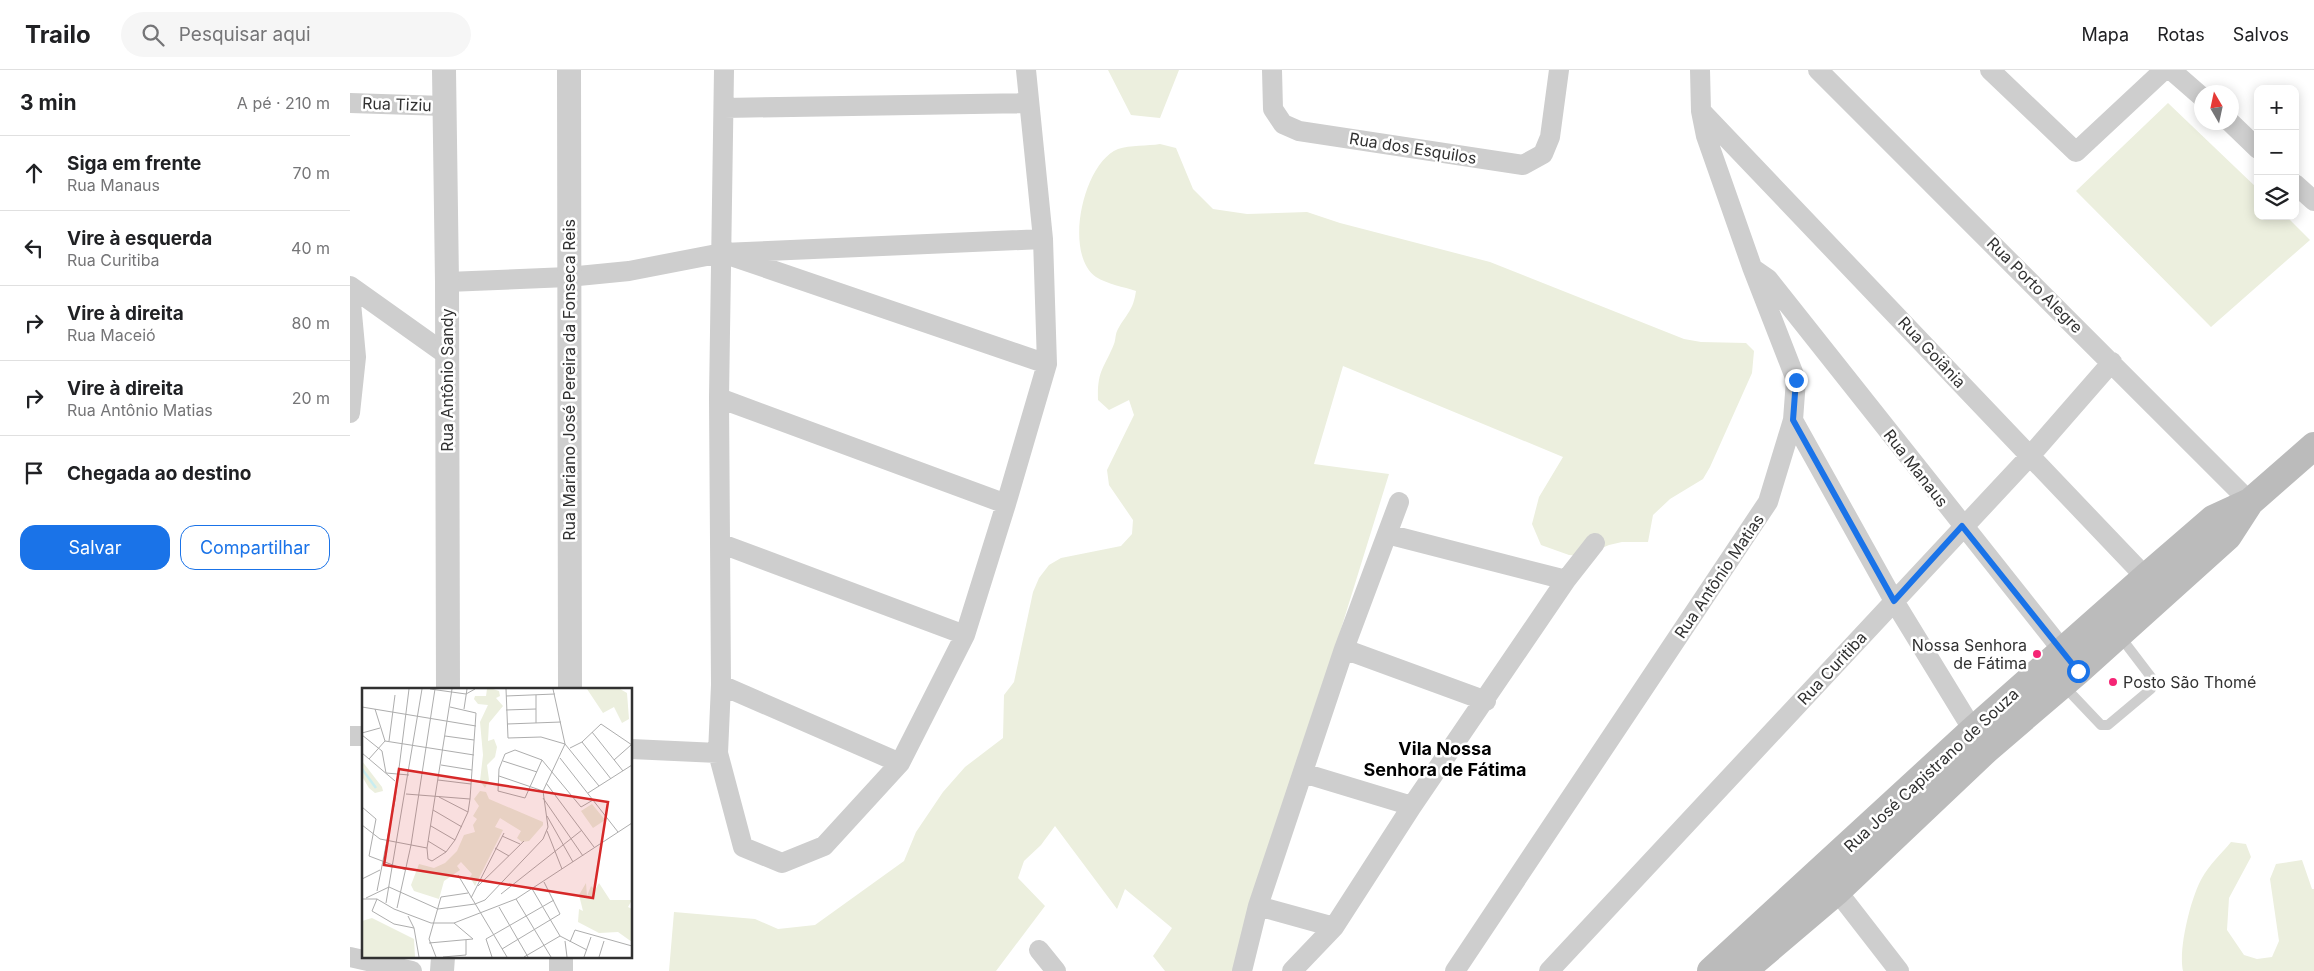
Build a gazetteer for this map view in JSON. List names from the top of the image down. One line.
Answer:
{"streets":{"main road":["Rua José Capistrano de Souza"],"street":["Rua Tiziu","Rua dos Esquilos","Rua Porto Alegre","Rua Goiânia","Rua Antônio Sandy","Rua Mariano José Pereira da Fonseca Reis","Rua Manaus","Rua Antônio Matias","Rua Curitiba"]},"crossings":[["Rua Tiziu","Rua Antônio Sandy"],["Rua Porto Alegre","Rua Curitiba"],["Rua Porto Alegre","Rua José Capistrano de Souza"],["Rua Goiânia","Rua Antônio Matias"],["Rua Goiânia","Rua Curitiba"],["Rua Goiânia","Rua José Capistrano de Souza"],["Rua Manaus","Rua Antônio Matias"],["Rua Manaus","Rua Curitiba"],["Rua Manaus","Rua José Capistrano de Souza"]],"districts":["Vila Nossa Senhora de Fátima"],"places":["Nossa Senhora de Fátima","Posto São Thomé"],"north":"top","page":{"header":"Trailo","search":"Pesquisar aqui","nav":["Mapa","Rotas","Salvos"],"heading":["3 min","A pé · 210 m"],"map_buttons":["+","−"],"list":[["Siga em frente","Rua Manaus","70 m"],["Vire à esquerda","Rua Curitiba","40 m"],["Vire à direita","Rua Maceió","80 m"],["Vire à direita","Rua Antônio Matias","20 m"],"Chegada ao destino"],"buttons":["Salvar","Compartilhar"]}}
